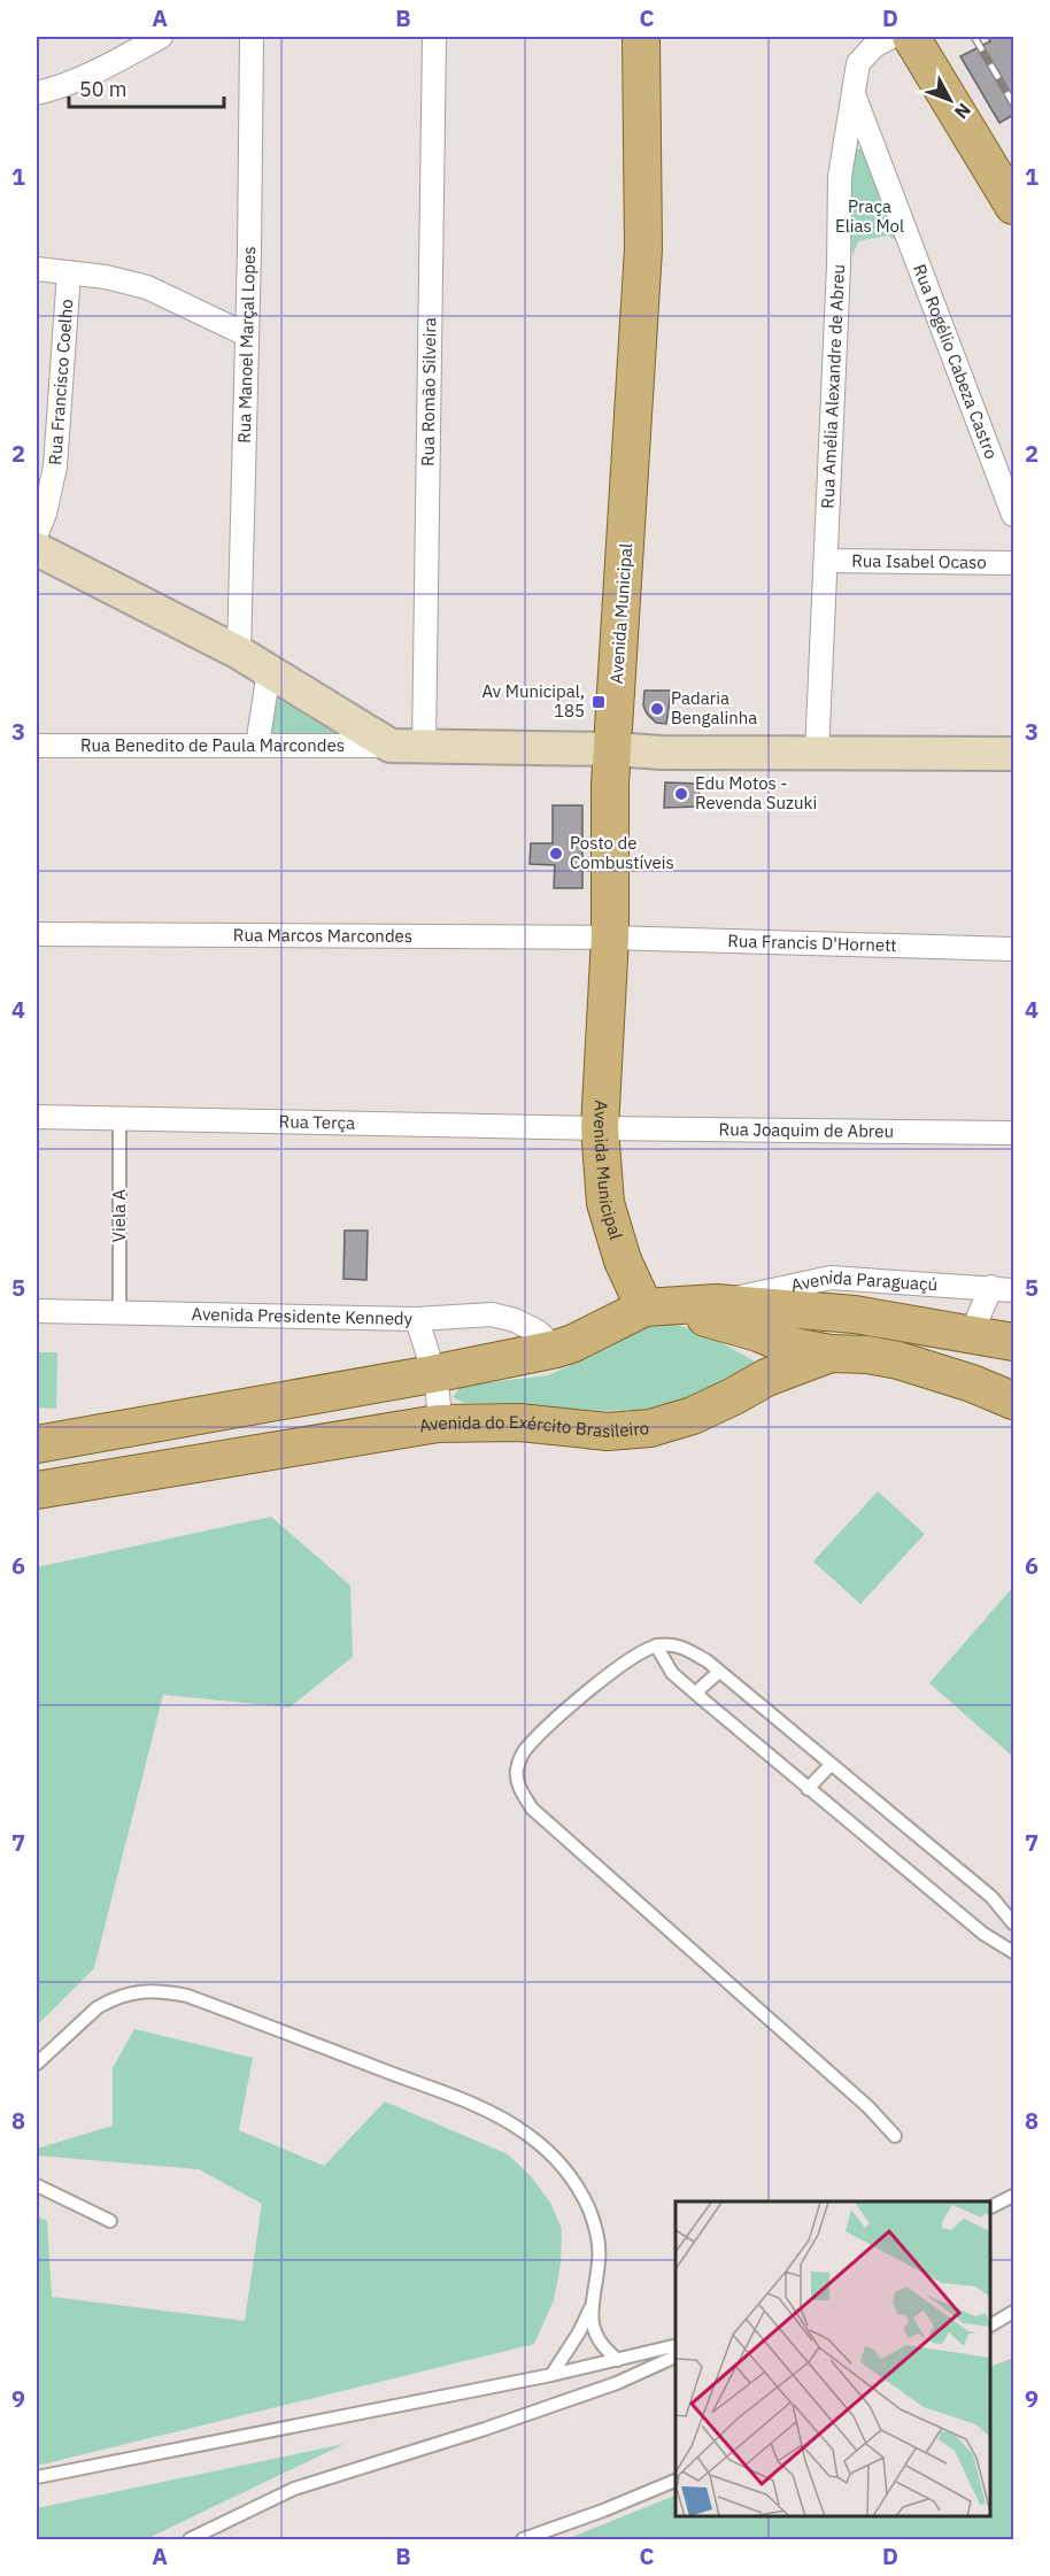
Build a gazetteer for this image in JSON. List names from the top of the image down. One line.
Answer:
{"streets":{"main road":["Avenida Municipal","Avenida do Exército Brasileiro"],"street":["Rua Manoel Marçal Lopes","Rua Rogélio Cabeza Castro","Rua Francisco Coelho","Rua Amélia Alexandre de Abreu","Rua Romão Silveira","Rua Isabel Ocaso","Rua Benedito de Paula Marcondes","Rua Marcos Marcondes","Rua Francis D'Hornett","Rua Terça","Rua Joaquim de Abreu","Avenida Paraguaçú","Avenida Presidente Kennedy"],"lane":["Viela A"]},"crossings":[["Rua Rogélio Cabeza Castro","Rua Amélia Alexandre de Abreu"],["Rua Amélia Alexandre de Abreu","Rua Isabel Ocaso"],["Avenida Municipal","Rua Marcos Marcondes"],["Avenida Municipal","Rua Francis D'Hornett"],["Avenida Municipal","Rua Terça"],["Avenida Municipal","Rua Joaquim de Abreu"],["Rua Marcos Marcondes","Rua Francis D'Hornett"],["Rua Terça","Rua Joaquim de Abreu"],["Rua Terça","Viela A"],["Viela A","Avenida Presidente Kennedy"]],"parks":["Praça Elias Mol"],"places":{"transit":["Av Municipal, 185"],"other":["Padaria Bengalinha","Edu Motos - Revenda Suzuki","Posto de Combustíveis"]},"scale_bar":"50 m","north":"bottom right","grid":{"columns":["A","B","C","D"],"rows":["1","2","3","4","5","6","7","8","9"]}}
